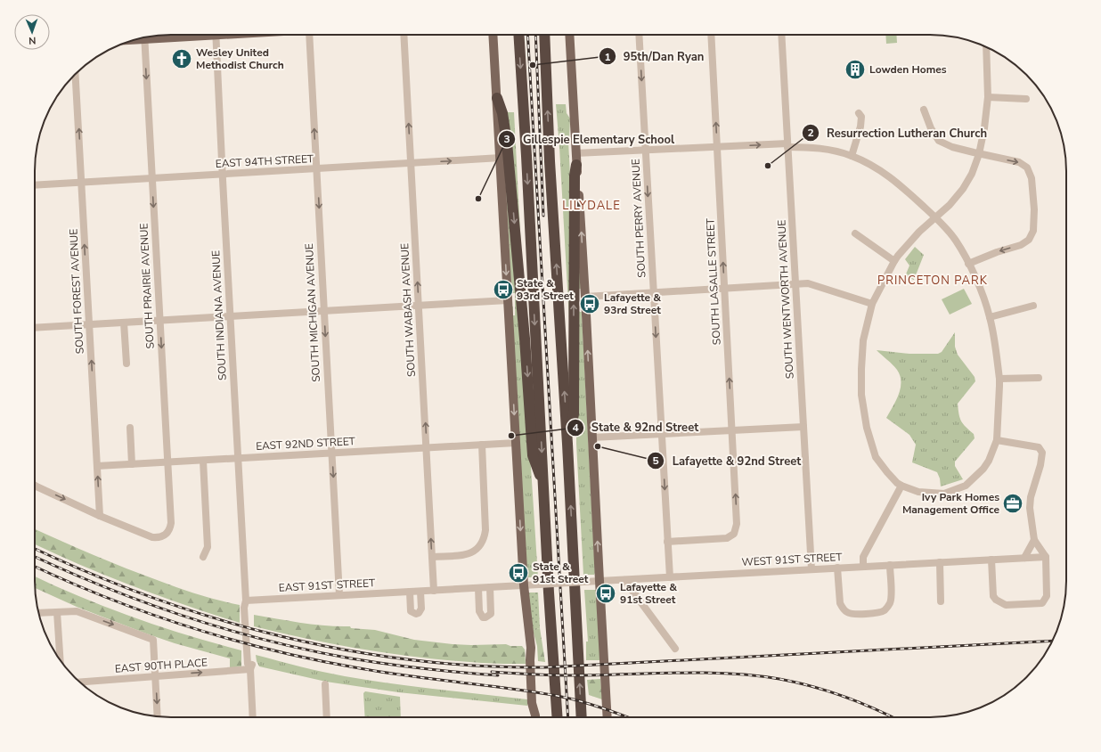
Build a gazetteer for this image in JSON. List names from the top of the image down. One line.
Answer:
{"streets":{"street":["EAST 94TH STREET","SOUTH PERRY AVENUE","SOUTH LASALLE STREET","SOUTH PRAIRIE AVENUE","SOUTH FOREST AVENUE","SOUTH WENTWORTH AVENUE","SOUTH WABASH AVENUE","SOUTH MICHIGAN AVENUE","SOUTH INDIANA AVENUE","EAST 92ND STREET","WEST 91ST STREET","EAST 91ST STREET","EAST 90TH PLACE"]},"crossings":[["EAST 94TH STREET","SOUTH PRAIRIE AVENUE"],["EAST 94TH STREET","SOUTH FOREST AVENUE"],["EAST 94TH STREET","SOUTH WABASH AVENUE"],["EAST 94TH STREET","SOUTH MICHIGAN AVENUE"],["EAST 94TH STREET","SOUTH INDIANA AVENUE"],["SOUTH PERRY AVENUE","SOUTH LASALLE STREET"],["SOUTH PERRY AVENUE","WEST 91ST STREET"],["SOUTH PRAIRIE AVENUE","SOUTH FOREST AVENUE"],["SOUTH PRAIRIE AVENUE","EAST 92ND STREET"],["SOUTH FOREST AVENUE","EAST 92ND STREET"],["SOUTH WENTWORTH AVENUE","WEST 91ST STREET"],["SOUTH WABASH AVENUE","EAST 92ND STREET"],["SOUTH WABASH AVENUE","EAST 91ST STREET"],["SOUTH MICHIGAN AVENUE","EAST 92ND STREET"],["SOUTH MICHIGAN AVENUE","EAST 91ST STREET"],["SOUTH INDIANA AVENUE","EAST 92ND STREET"],["SOUTH INDIANA AVENUE","EAST 91ST STREET"],["SOUTH INDIANA AVENUE","EAST 90TH PLACE"],["WEST 91ST STREET","EAST 91ST STREET"]],"one_way":["SOUTH PERRY AVENUE","SOUTH LASALLE STREET","SOUTH PRAIRIE AVENUE","SOUTH FOREST AVENUE","SOUTH WABASH AVENUE","EAST 90TH PLACE"],"districts":["LILYDALE","PRINCETON PARK"],"places":{"church":["Wesley United Methodist Church"],"other":["95th/Dan Ryan","Resurrection Lutheran Church","Gillespie Elementary School","State & 92nd Street","Lafayette & 92nd Street"],"building":["Lowden Homes"],"bus stop":["State & 93rd Street","Lafayette & 93rd Street","State & 91st Street","Lafayette & 91st Street"],"office":["Ivy Park Homes Management Office"]},"north":"bottom"}
